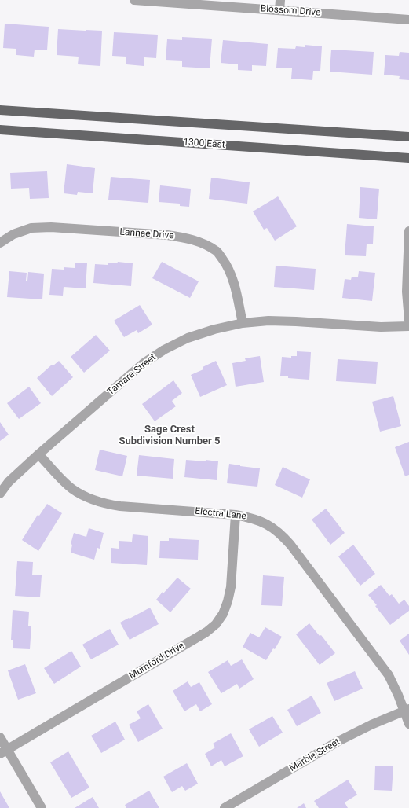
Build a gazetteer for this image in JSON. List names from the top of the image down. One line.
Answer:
{"streets":{"main road":["1300 East"],"street":["Blossom Drive","Lannae Drive","Tamara Street","Electra Lane","Mumford Drive","Marble Street"]},"crossings":[["Lannae Drive","Tamara Street"],["Tamara Street","Electra Lane"],["Electra Lane","Mumford Drive"],["Electra Lane","Marble Street"]],"districts":["Sage Crest Subdivision Number 5"]}
